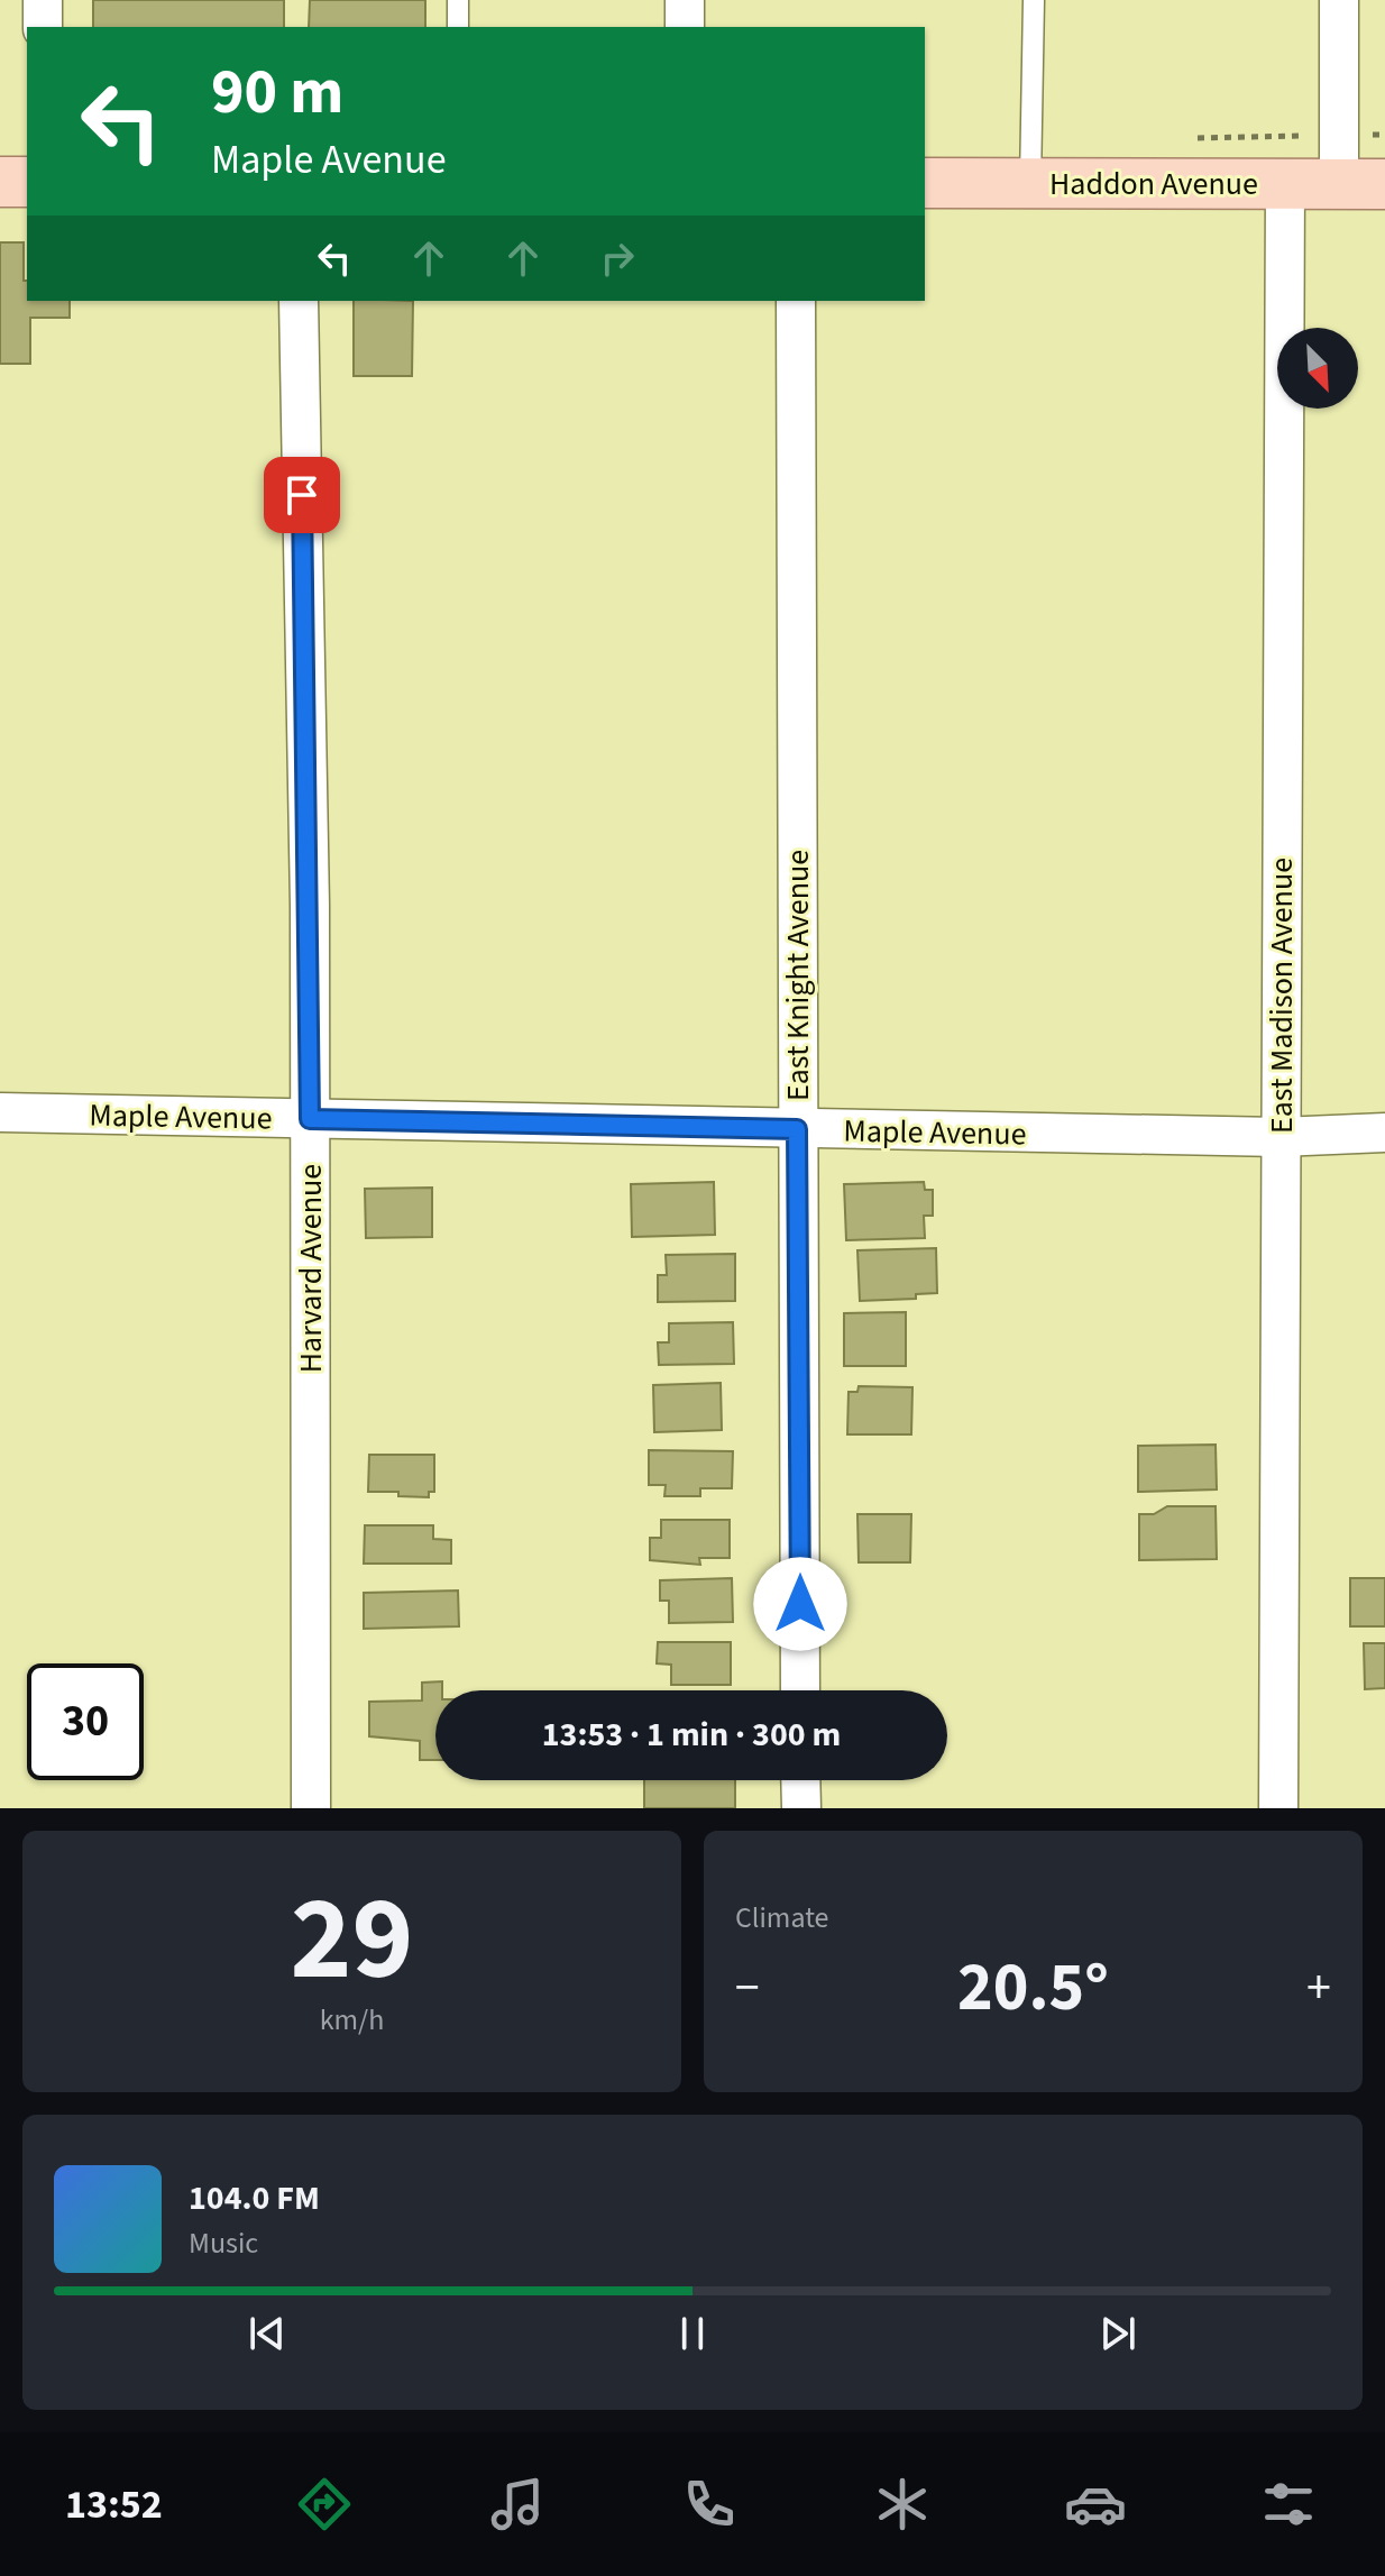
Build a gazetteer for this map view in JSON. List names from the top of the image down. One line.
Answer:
{"streets":{"main road":["Haddon Avenue"],"street":["East Knight Avenue","East Madison Avenue","Maple Avenue","Harvard Avenue"]},"crossings":[["Haddon Avenue","East Madison Avenue"],["East Knight Avenue","Maple Avenue"],["East Madison Avenue","Maple Avenue"],["Maple Avenue","Harvard Avenue"]],"north":"bottom right","page":{"turn":["90 m","Maple Avenue"],"limit":"30","trip":"13:53 · 1 min · 300 m","tile":[["29","km/h"],"Climate"],"heat":["−","20.5°","+"],"song":["104.0 FM","Music"],"tabs":"13:52"}}
